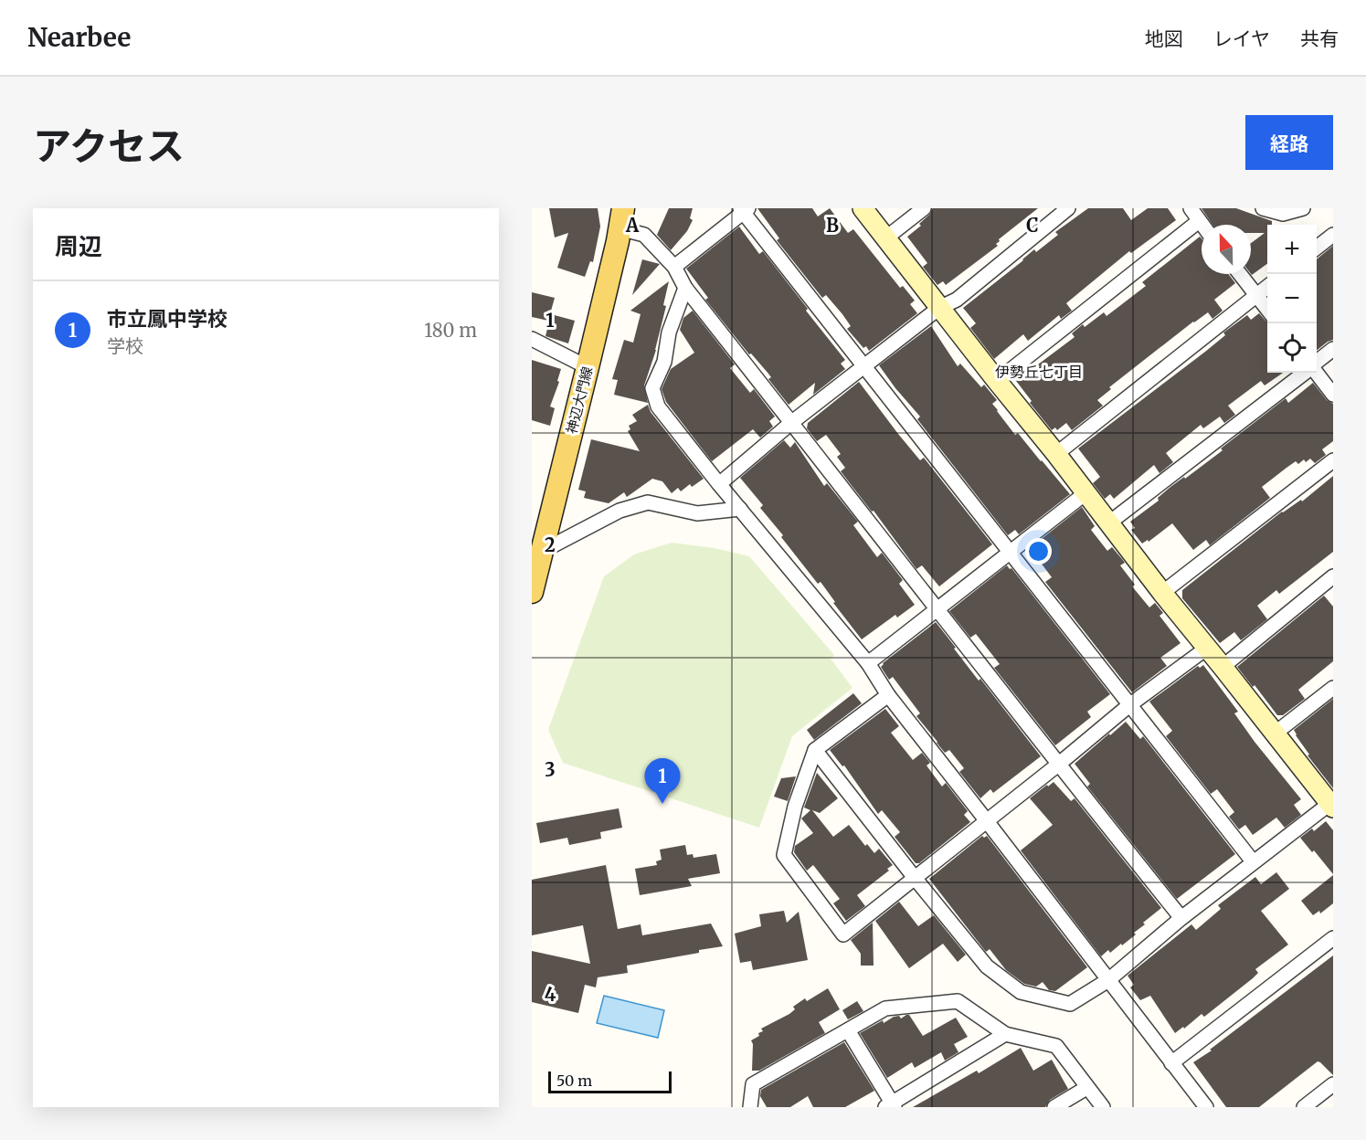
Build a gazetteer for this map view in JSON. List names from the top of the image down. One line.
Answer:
{"streets":{"main road":["神辺大門線"]},"districts":["伊勢丘七丁目"],"scale_bar":"50 m","north":"top","page":{"header":"Nearbee","nav":["地図","レイヤ","共有"],"title":"アクセス","buttons":"経路","heading":"周辺","map_buttons":["+","−"],"list":[{"mark":"1","name":"市立鳳中学校","note":"学校","value":"180 m"}],"pins":"1","scale":"50 m"},"grid":{"columns":["A","B","C"],"rows":["1","2","3","4"]}}
